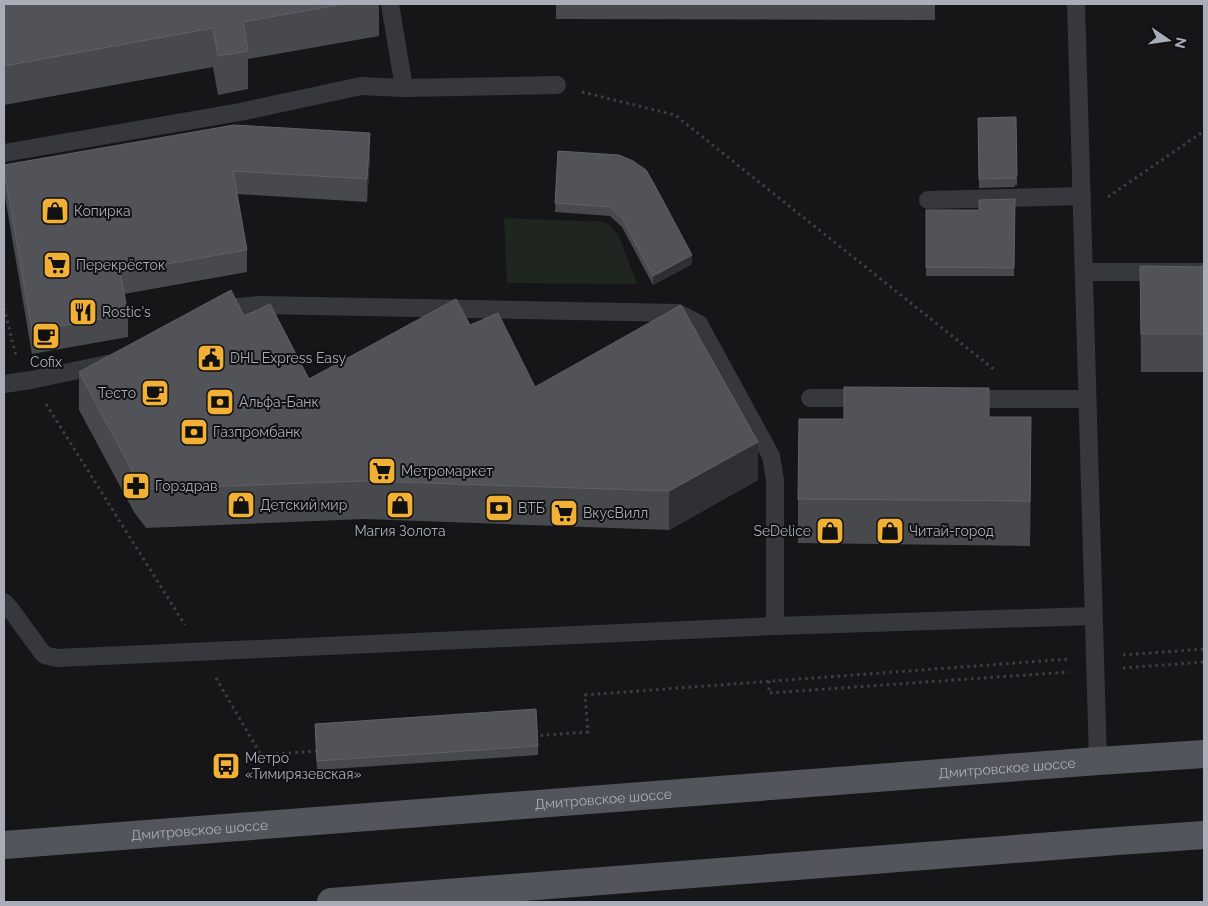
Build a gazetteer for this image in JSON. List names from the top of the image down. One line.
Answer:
{"streets":{"main road":["Дмитровское шоссе"]},"places":{"shop":["Копирка","Детский мир","Магия Золота","SeDelice","Читай-город"],"supermarket":["Перекрёсток","Метромаркет","ВкусВилл"],"restaurant":["Rostic's"],"cafe":["Cofix","Тесто"],"public building":["DHL Express Easy"],"bank":["Альфа-Банк","Газпромбанк","ВТБ"],"pharmacy":["Горздрав"],"bus stop":["Метро «Тимирязевская»"]},"north":"right"}
